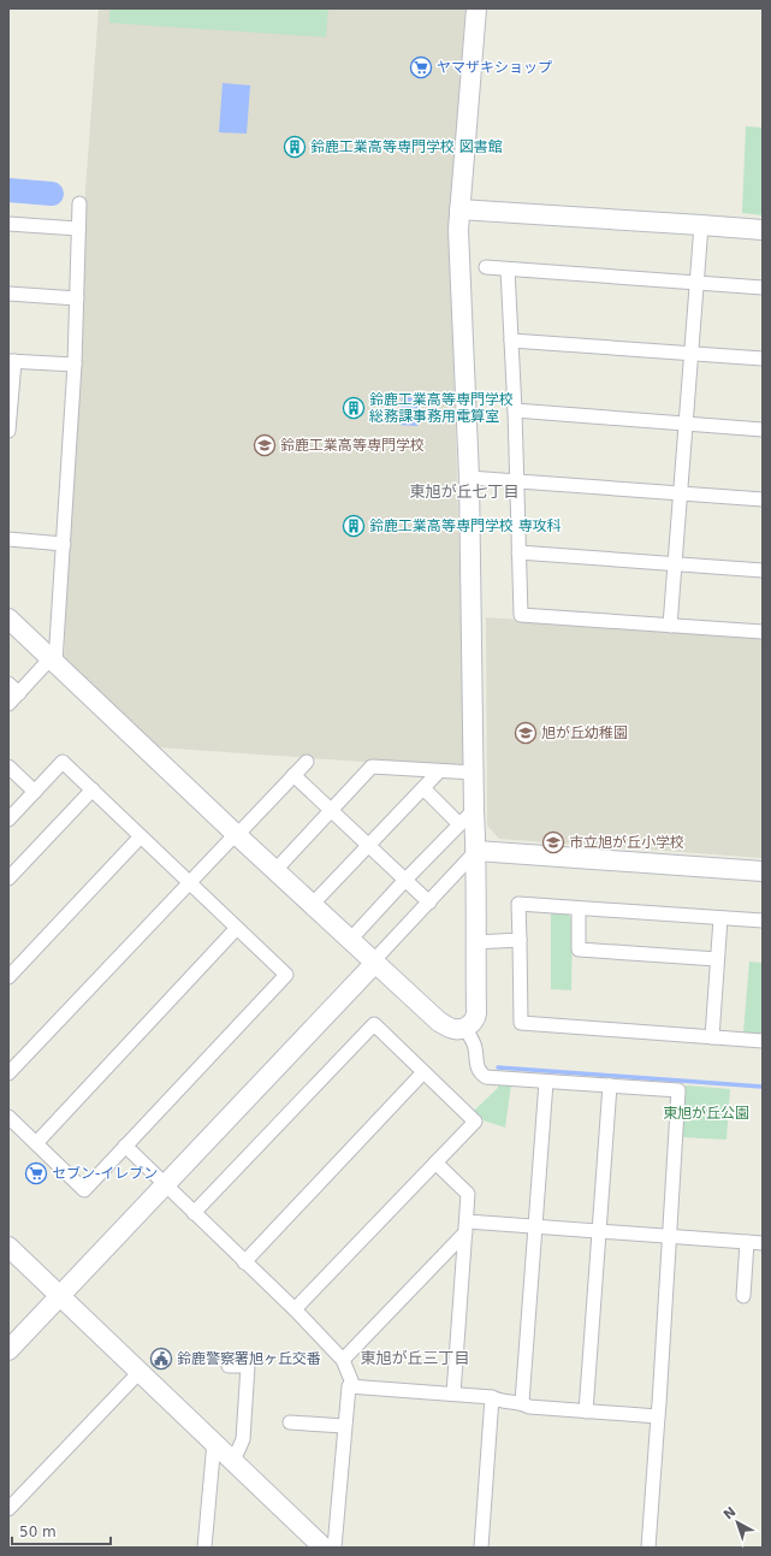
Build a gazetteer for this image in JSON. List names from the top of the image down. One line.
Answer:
{"districts":["東旭が丘七丁目","東旭が丘三丁目"],"parks":["東旭が丘公園"],"places":{"supermarket":["ヤマザキショップ","セブン-イレブン"],"building":["鈴鹿工業高等専門学校 図書館","鈴鹿工業高等専門学校 総務課事務用電算室","鈴鹿工業高等専門学校 専攻科"],"school or university":["鈴鹿工業高等専門学校","旭が丘幼稚園","市立旭が丘小学校"],"public building":["鈴鹿警察署旭ヶ丘交番"]},"scale_bar":"50 m","north":"top left"}
